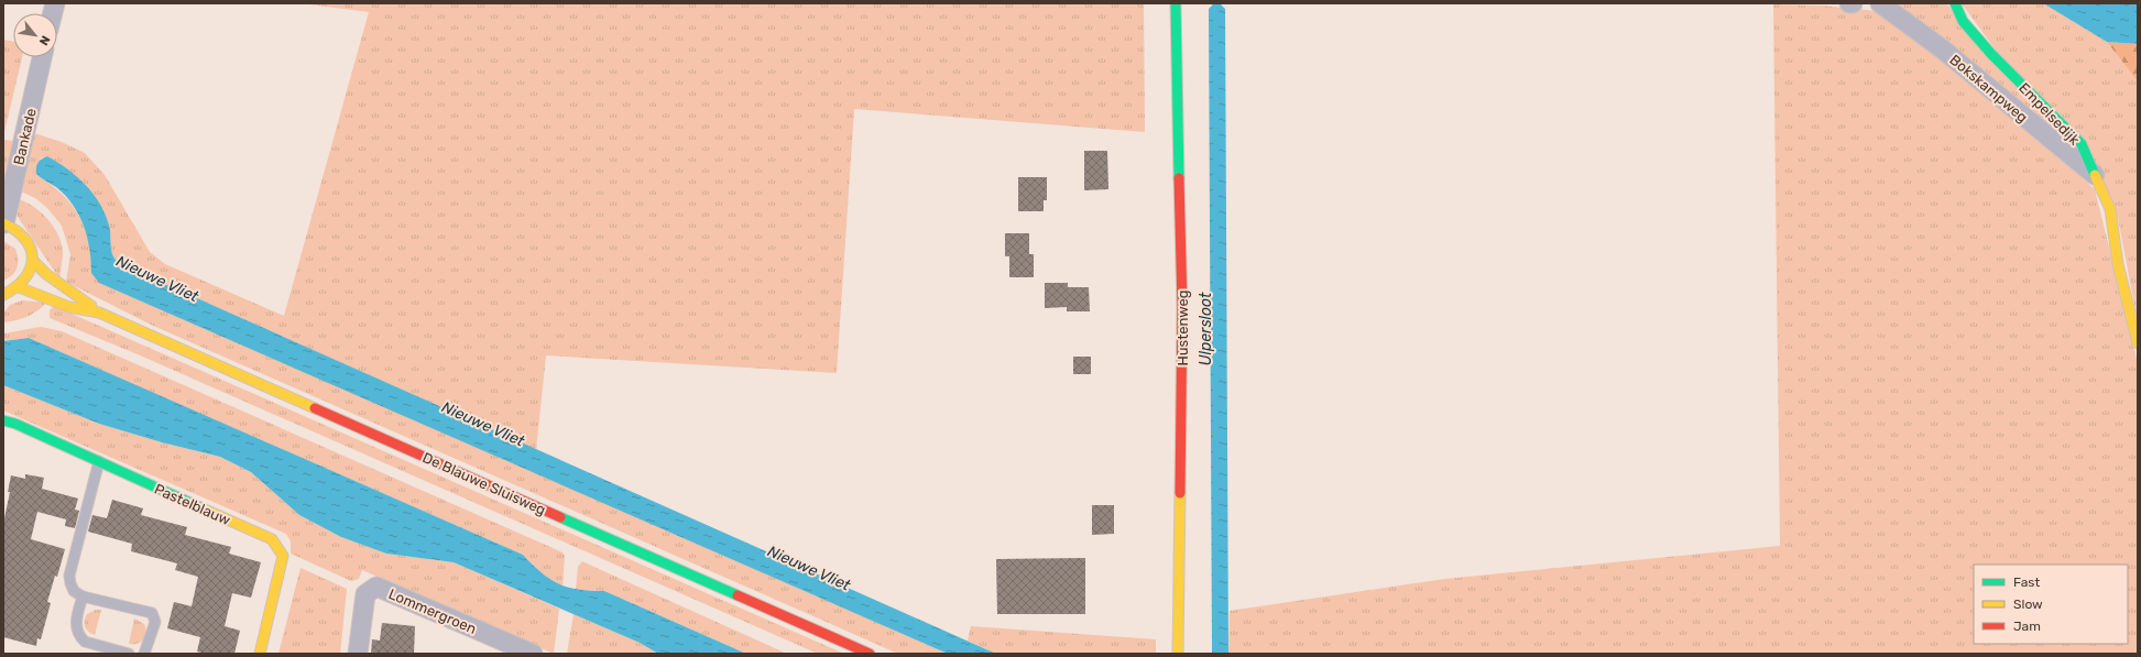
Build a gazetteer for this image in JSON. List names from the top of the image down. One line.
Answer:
{"streets":{"street":["Bokskampweg","Empelsedijk","Bankade","Hustenweg","De Blauwe Sluisweg","Pastelblauw","Lommergroen"]},"crossings":[["Bokskampweg","Empelsedijk"]],"water":["Nieuwe Vliet","Ulpersloot"],"legend":["Fast","Slow","Jam"],"north":"bottom right"}
